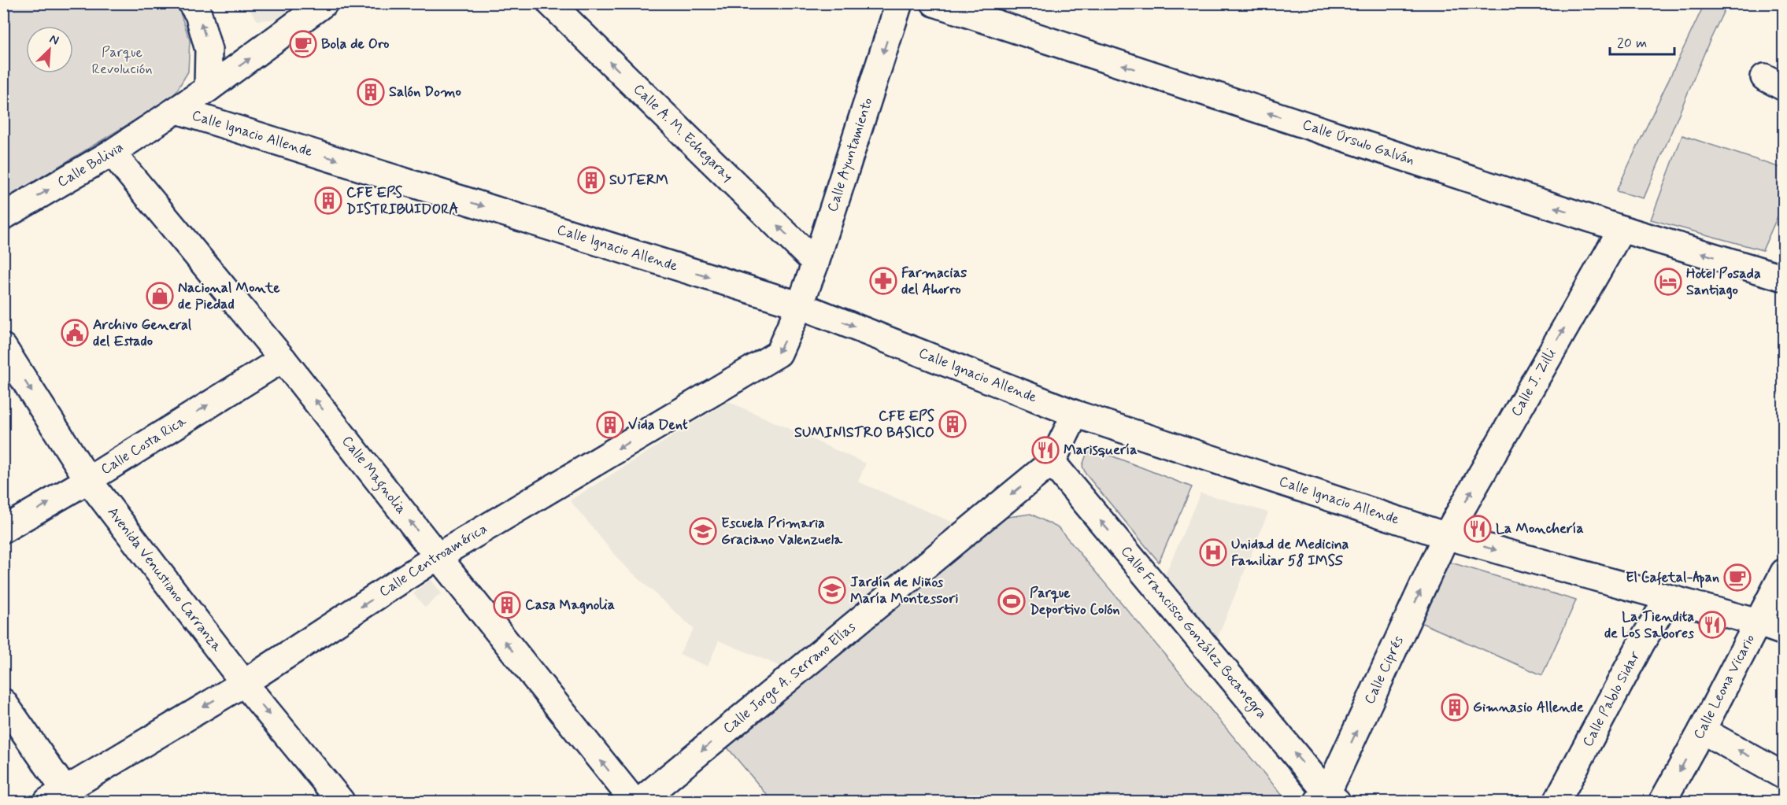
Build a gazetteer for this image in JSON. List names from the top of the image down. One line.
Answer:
{"streets":{"street":["Calle A. M. Echegaray","Calle Ignacio Allende","Calle Úrsulo Galván","Calle Ayuntamiento","Calle Bolivia","Calle J. Zilli","Calle Costa Rica","Calle Magnolia","Calle Centroamérica","Avenida Venustiano Carranza","Calle Francisco González Bocanegra","Calle Ciprés","Calle Jorge A. Serrano Elías","Calle Leona Vicario","Calle Pablo Sidar"]},"crossings":[["Calle A. M. Echegaray","Calle Ayuntamiento"],["Calle Ignacio Allende","Calle Ayuntamiento"],["Calle Ignacio Allende","Calle Bolivia"],["Calle Ignacio Allende","Calle J. Zilli"],["Calle Ignacio Allende","Calle Centroamérica"],["Calle Ignacio Allende","Calle Ciprés"],["Calle Ignacio Allende","Calle Jorge A. Serrano Elías"],["Calle Ignacio Allende","Calle Leona Vicario"],["Calle Ignacio Allende","Calle Pablo Sidar"],["Calle Úrsulo Galván","Calle J. Zilli"],["Calle Ayuntamiento","Calle Centroamérica"],["Calle Bolivia","Calle Magnolia"],["Calle J. Zilli","Calle Ciprés"],["Calle Costa Rica","Calle Magnolia"],["Calle Costa Rica","Avenida Venustiano Carranza"],["Calle Magnolia","Calle Centroamérica"],["Calle Centroamérica","Avenida Venustiano Carranza"],["Calle Francisco González Bocanegra","Calle Ciprés"],["Calle Francisco González Bocanegra","Calle Jorge A. Serrano Elías"]],"one_way":["Calle A. M. Echegaray","Calle Ignacio Allende","Calle Úrsulo Galván","Calle Ayuntamiento","Calle Bolivia","Calle J. Zilli","Calle Costa Rica","Calle Magnolia","Calle Centroamérica","Avenida Venustiano Carranza","Calle Francisco González Bocanegra","Calle Ciprés","Calle Jorge A. Serrano Elías"],"parks":["Parque Revolución"],"places":{"cafe":["Bola de Oro","El Cafetal-Apan"],"building":["Salón Domo","SUTERM","CFE EPS DISTRIBUIDORA","CFE EPS SUMINISTRO BASICO","Vida Dent","Casa Magnolia","Gimnasio Allende"],"pharmacy":["Farmacias del Ahorro"],"hotel":["Hotel Posada Santiago"],"shop":["Nacional Monte de Piedad"],"public building":["Archivo General del Estado"],"restaurant":["Marisquería","La Monchería","La Tiendita de Los Sabores"],"school or university":["Escuela Primaria Graciano Valenzuela","Jardín de Niños María Montessori"],"hospital":["Unidad de Medicina Familiar 58 IMSS"],"sports":["Parque Deportivo Colón"]},"scale_bar":"20 m","north":"top right"}
